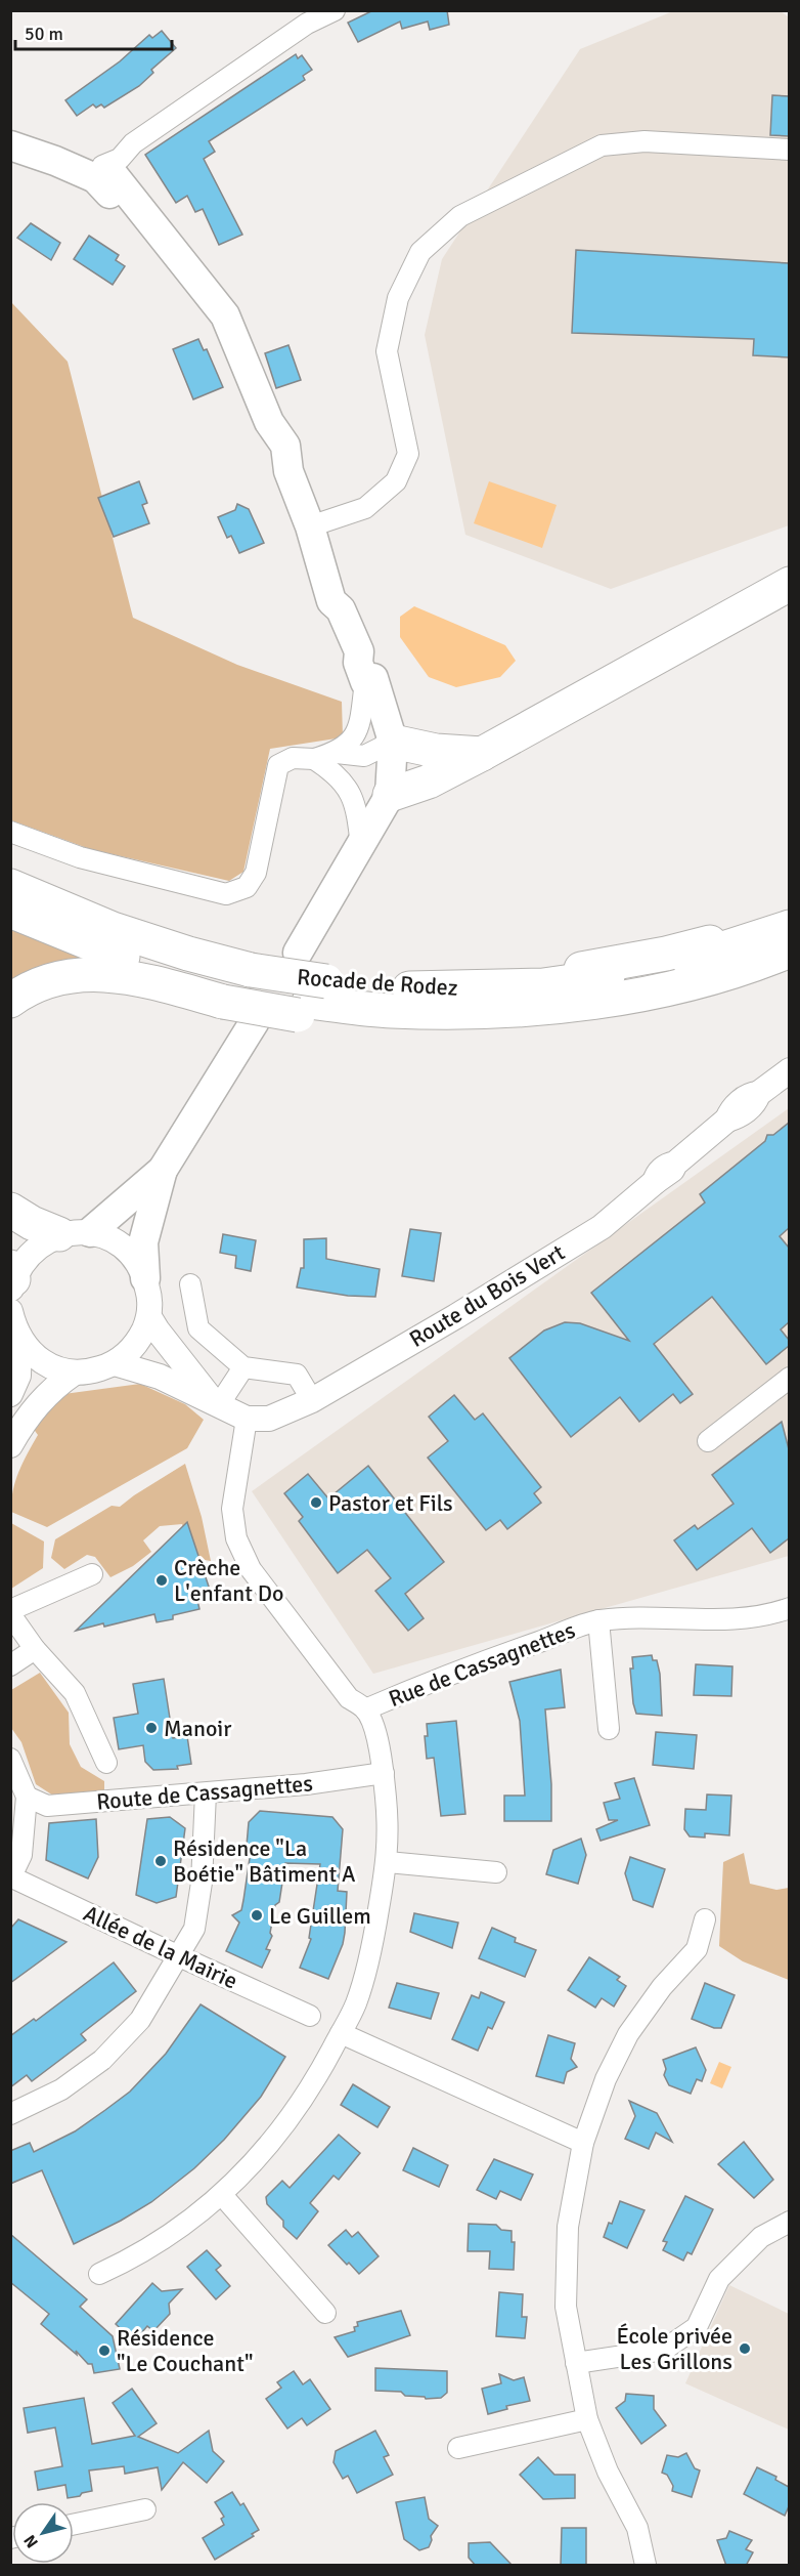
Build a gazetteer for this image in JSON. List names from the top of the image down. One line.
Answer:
{"streets":{"highway":["Rocade de Rodez"],"street":["Route du Bois Vert","Rue de Cassagnettes","Route de Cassagnettes","Allée de la Mairie"]},"places":["Pastor et Fils","Crèche L'enfant Do","Manoir","Résidence \"La Boétie\" Bâtiment A","Le Guillem","École privée Les Grillons","Résidence \"Le Couchant\""],"scale_bar":"50 m","north":"bottom left"}
